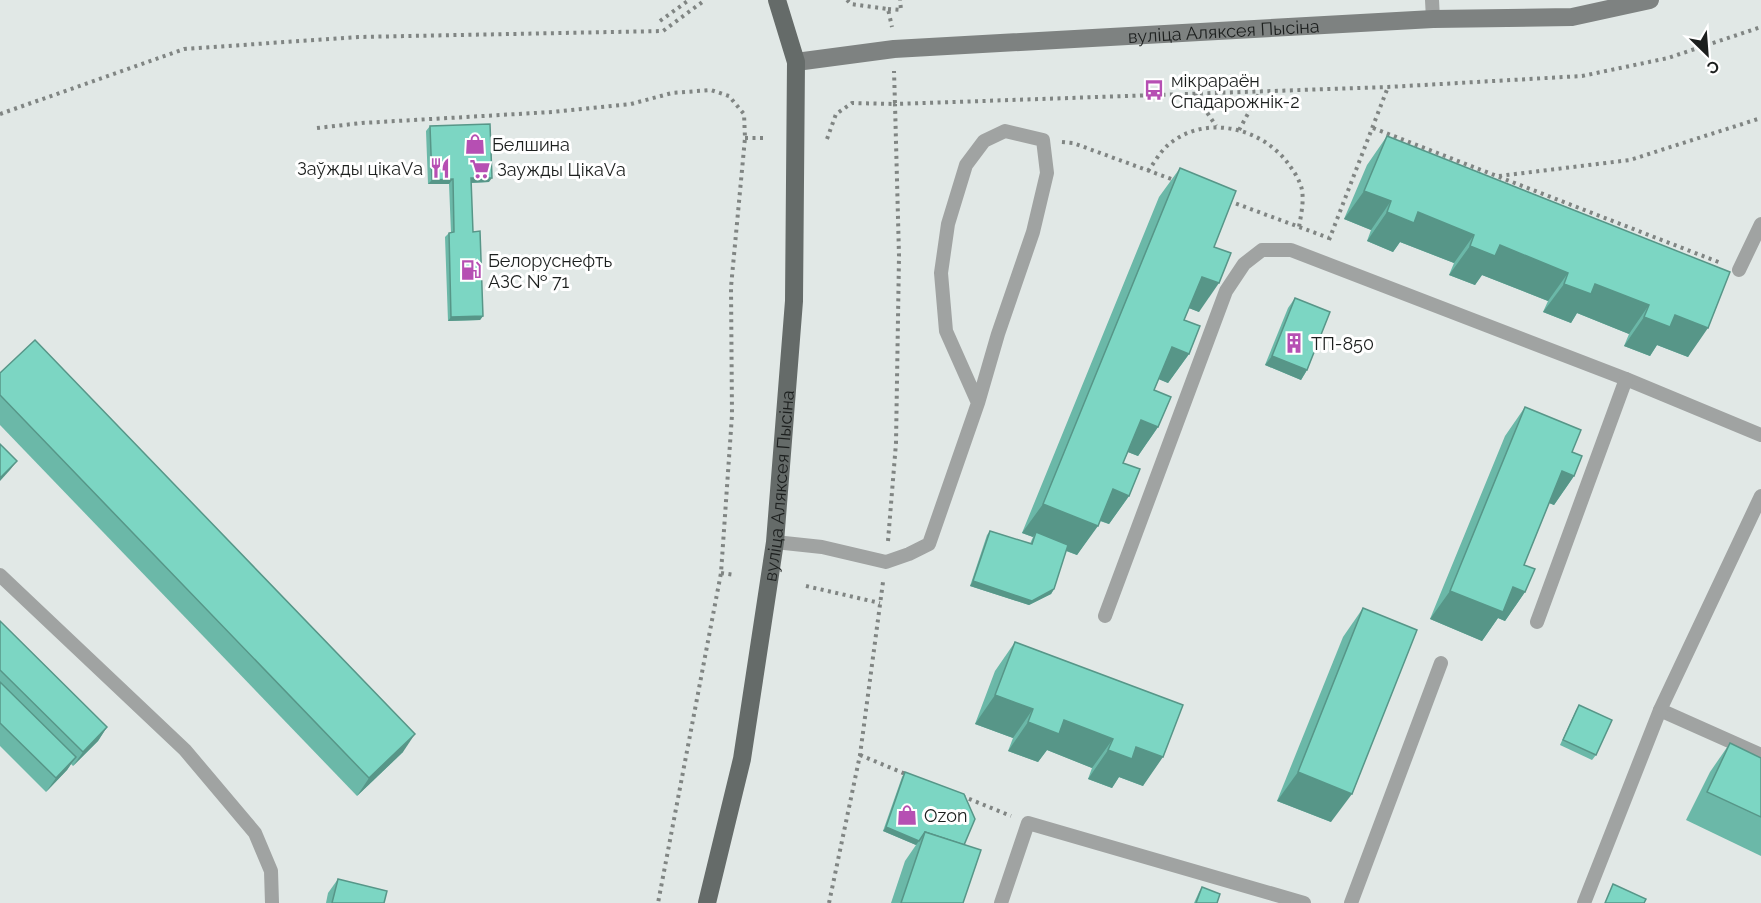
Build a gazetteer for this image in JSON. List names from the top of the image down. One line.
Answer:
{"streets":{"main road":["вуліца Аляксея Пысіна"]},"places":{"bus stop":["мікрараён Спадарожнік-2"],"shop":["Белшина","Ozon"],"restaurant":["Заўжды цікаVа"],"supermarket":["Заужды ЦікаVа"],"fuel station":["Белоруснефть АЗС № 71"],"building":["ТП-850"]},"north":"bottom right"}
